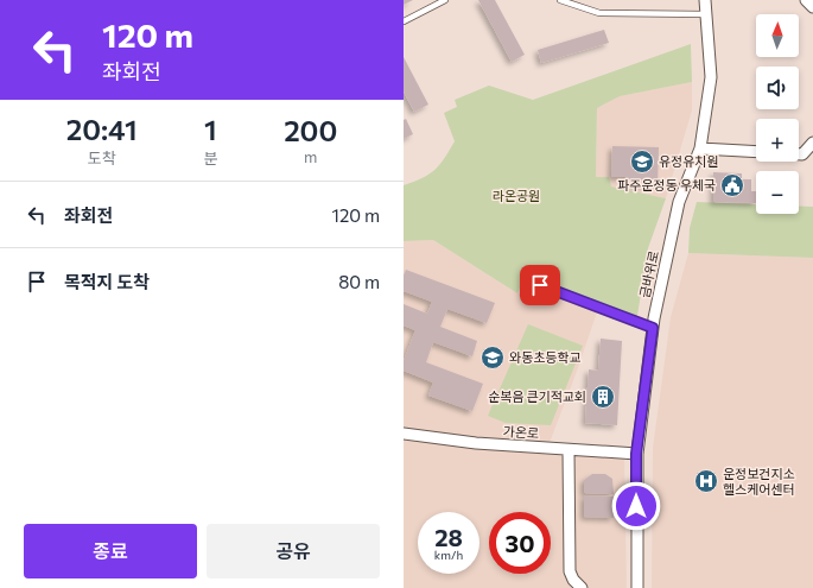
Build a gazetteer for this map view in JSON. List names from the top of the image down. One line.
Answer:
{"streets":{"street":["금바위로","가온로"]},"crossings":[["금바위로","가온로"]],"parks":["라온공원"],"places":{"school or university":["유정유치원","와동초등학교"],"public building":["파주운정동 우체국"],"building":["순복음 큰기적교회"],"hospital":["운정보건지소 헬스케어센터"]},"north":"top","page":{"turn":["120 m","좌회전"],"map_buttons":["+","−"],"eta":["20:41","도착","1","분","200","m"],"list":[{"name":"좌회전","value":"120 m"},{"name":"목적지 도착","value":"80 m"}],"speed":"28 km/h","limit":"30","buttons":["종료","공유"]}}
